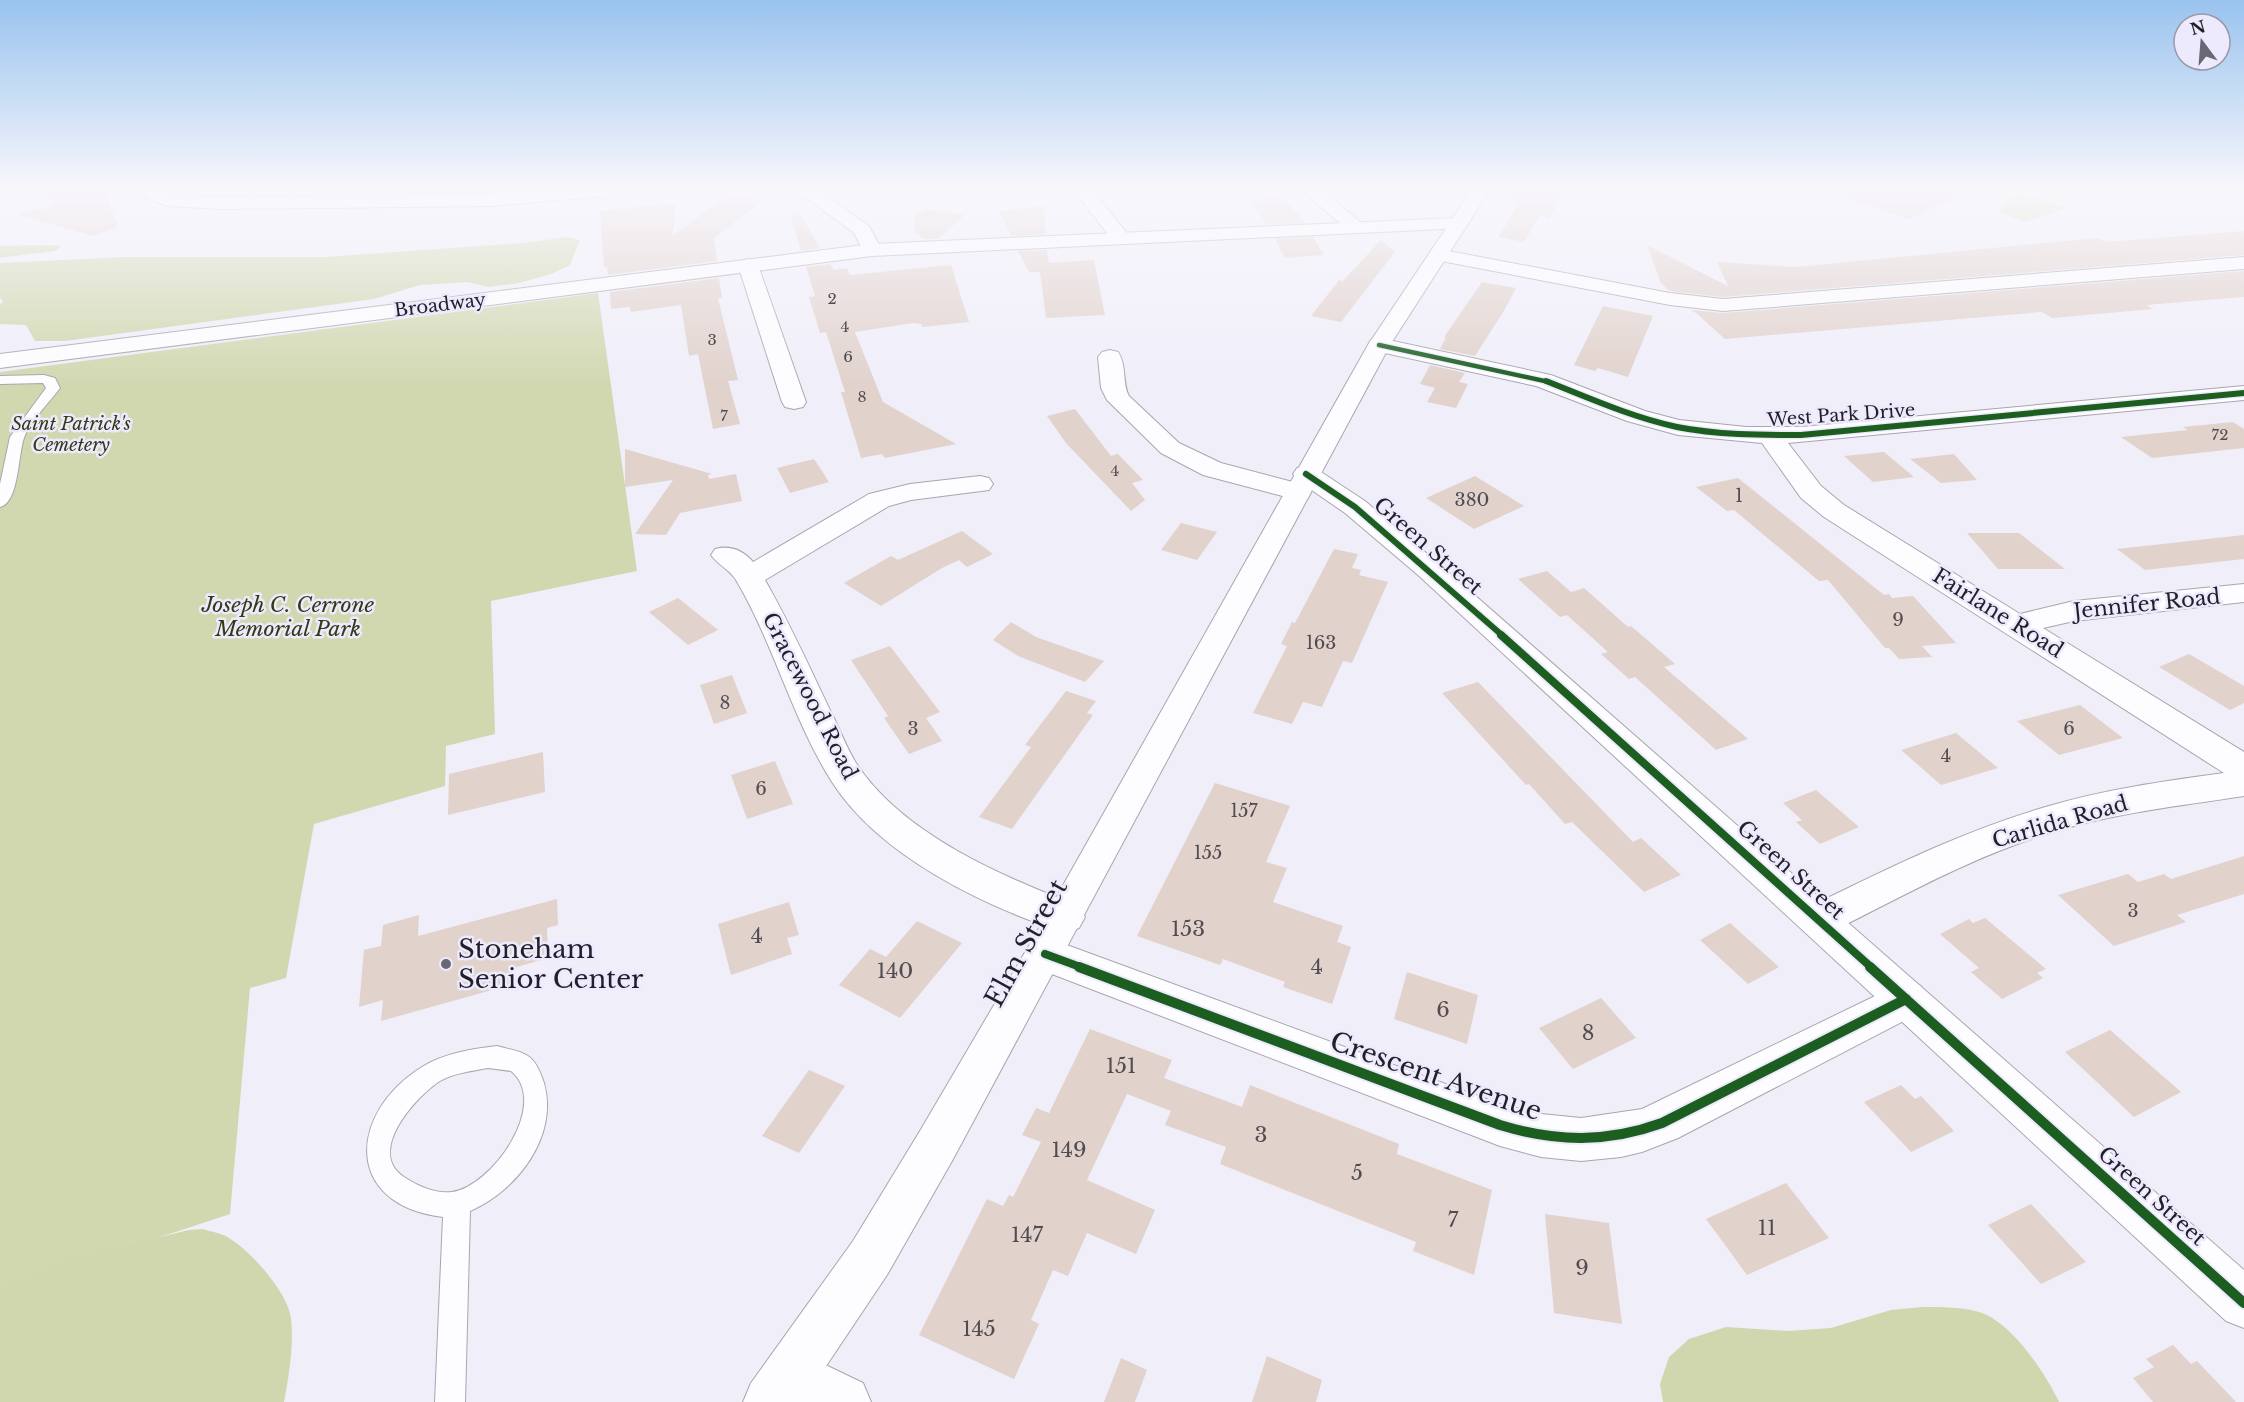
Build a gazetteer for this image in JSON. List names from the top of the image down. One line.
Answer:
{"streets":{"street":["Broadway","West Park Drive","Green Street","Jennifer Road","Fairlane Road","Gracewood Road","Carlida Road","Elm Street","Crescent Avenue"]},"crossings":[["West Park Drive","Fairlane Road"],["West Park Drive","Elm Street"],["Green Street","Carlida Road"],["Green Street","Elm Street"],["Green Street","Crescent Avenue"],["Jennifer Road","Fairlane Road"],["Gracewood Road","Elm Street"],["Elm Street","Crescent Avenue"]],"parks":["Saint Patrick's Cemetery","Joseph C. Cerrone Memorial Park"],"places":["Stoneham Senior Center"],"house_numbers":["2","4","3","6","8","7","72","4","1","380","9","163","8","3","6","4","6","157","155","3","153","4","4","140","6","8","151","3","149","5","7","11","147","9","145"],"north":"top"}
